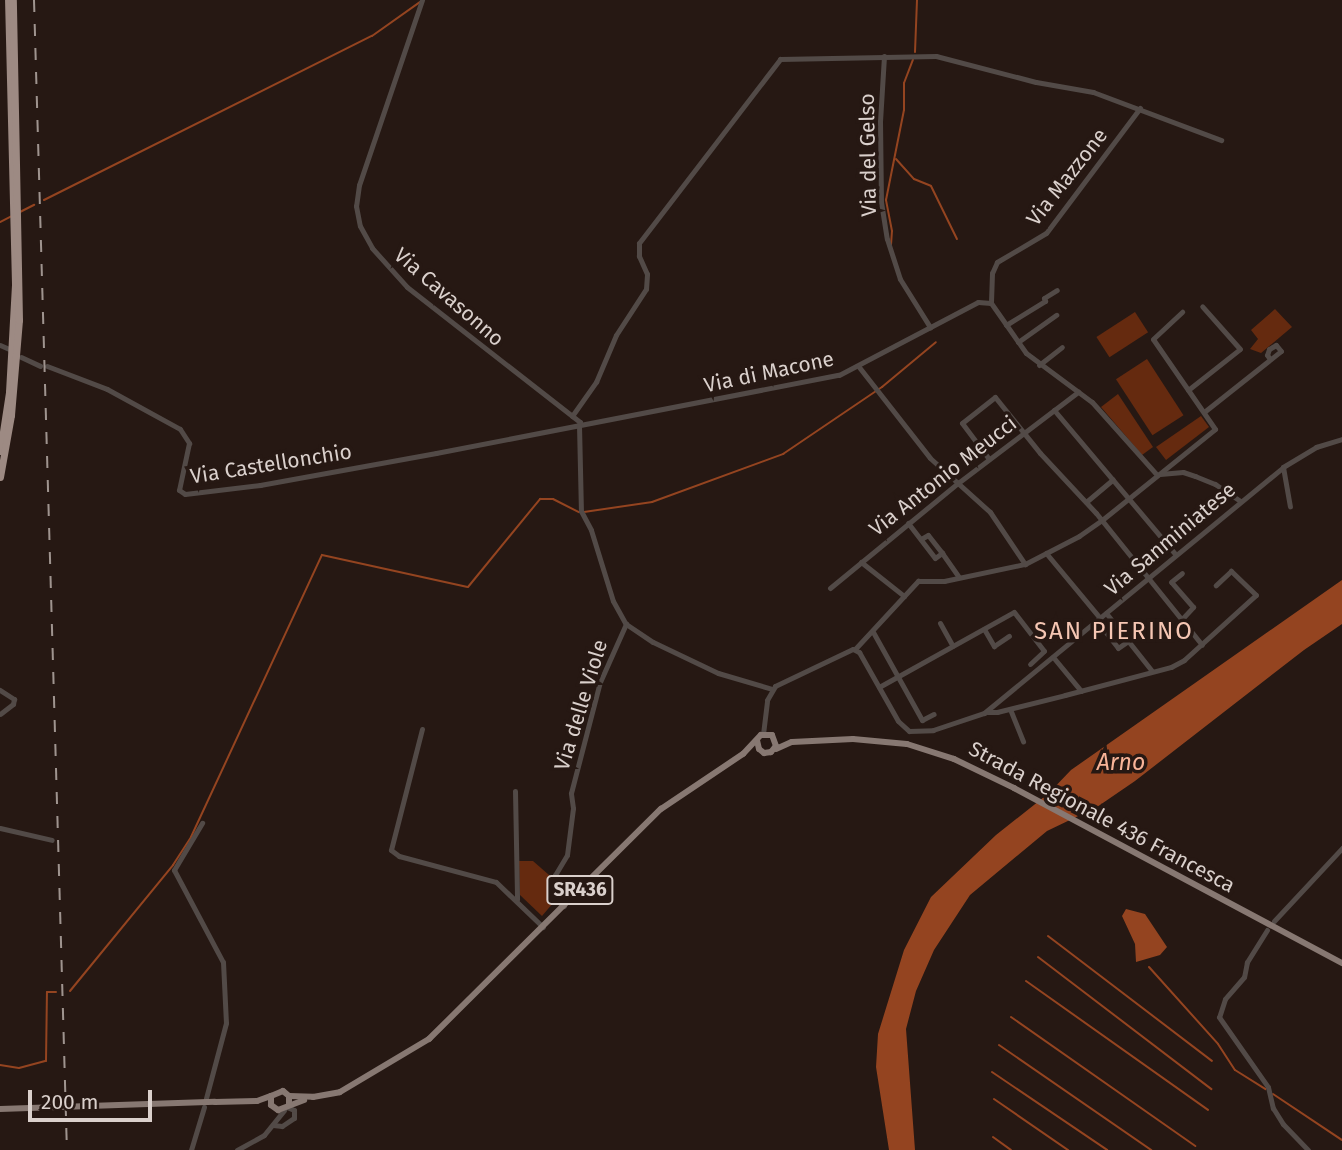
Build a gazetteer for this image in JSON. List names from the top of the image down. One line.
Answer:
{"streets":{"main road":["Strada Regionale 436 Francesca","SR436"],"street":["Via del Gelso","Via Mazzone","Via Cavasonno","Via di Macone","Via Castellonchio","Via Antonio Meucci","Via Sanminiatese","Via delle Viole"]},"crossings":[["Via del Gelso","Via di Macone"],["Via Mazzone","Via di Macone"],["Via Cavasonno","Via di Macone"],["Via Cavasonno","Via Castellonchio"],["Via Cavasonno","Via delle Viole"],["Via di Macone","Via Castellonchio"],["Via di Macone","Via delle Viole"],["Via Castellonchio","Via delle Viole"],["Via delle Viole","Strada Regionale 436 Francesca"]],"districts":["SAN PIERINO"],"water":["Arno"],"scale_bar":"200 m"}
